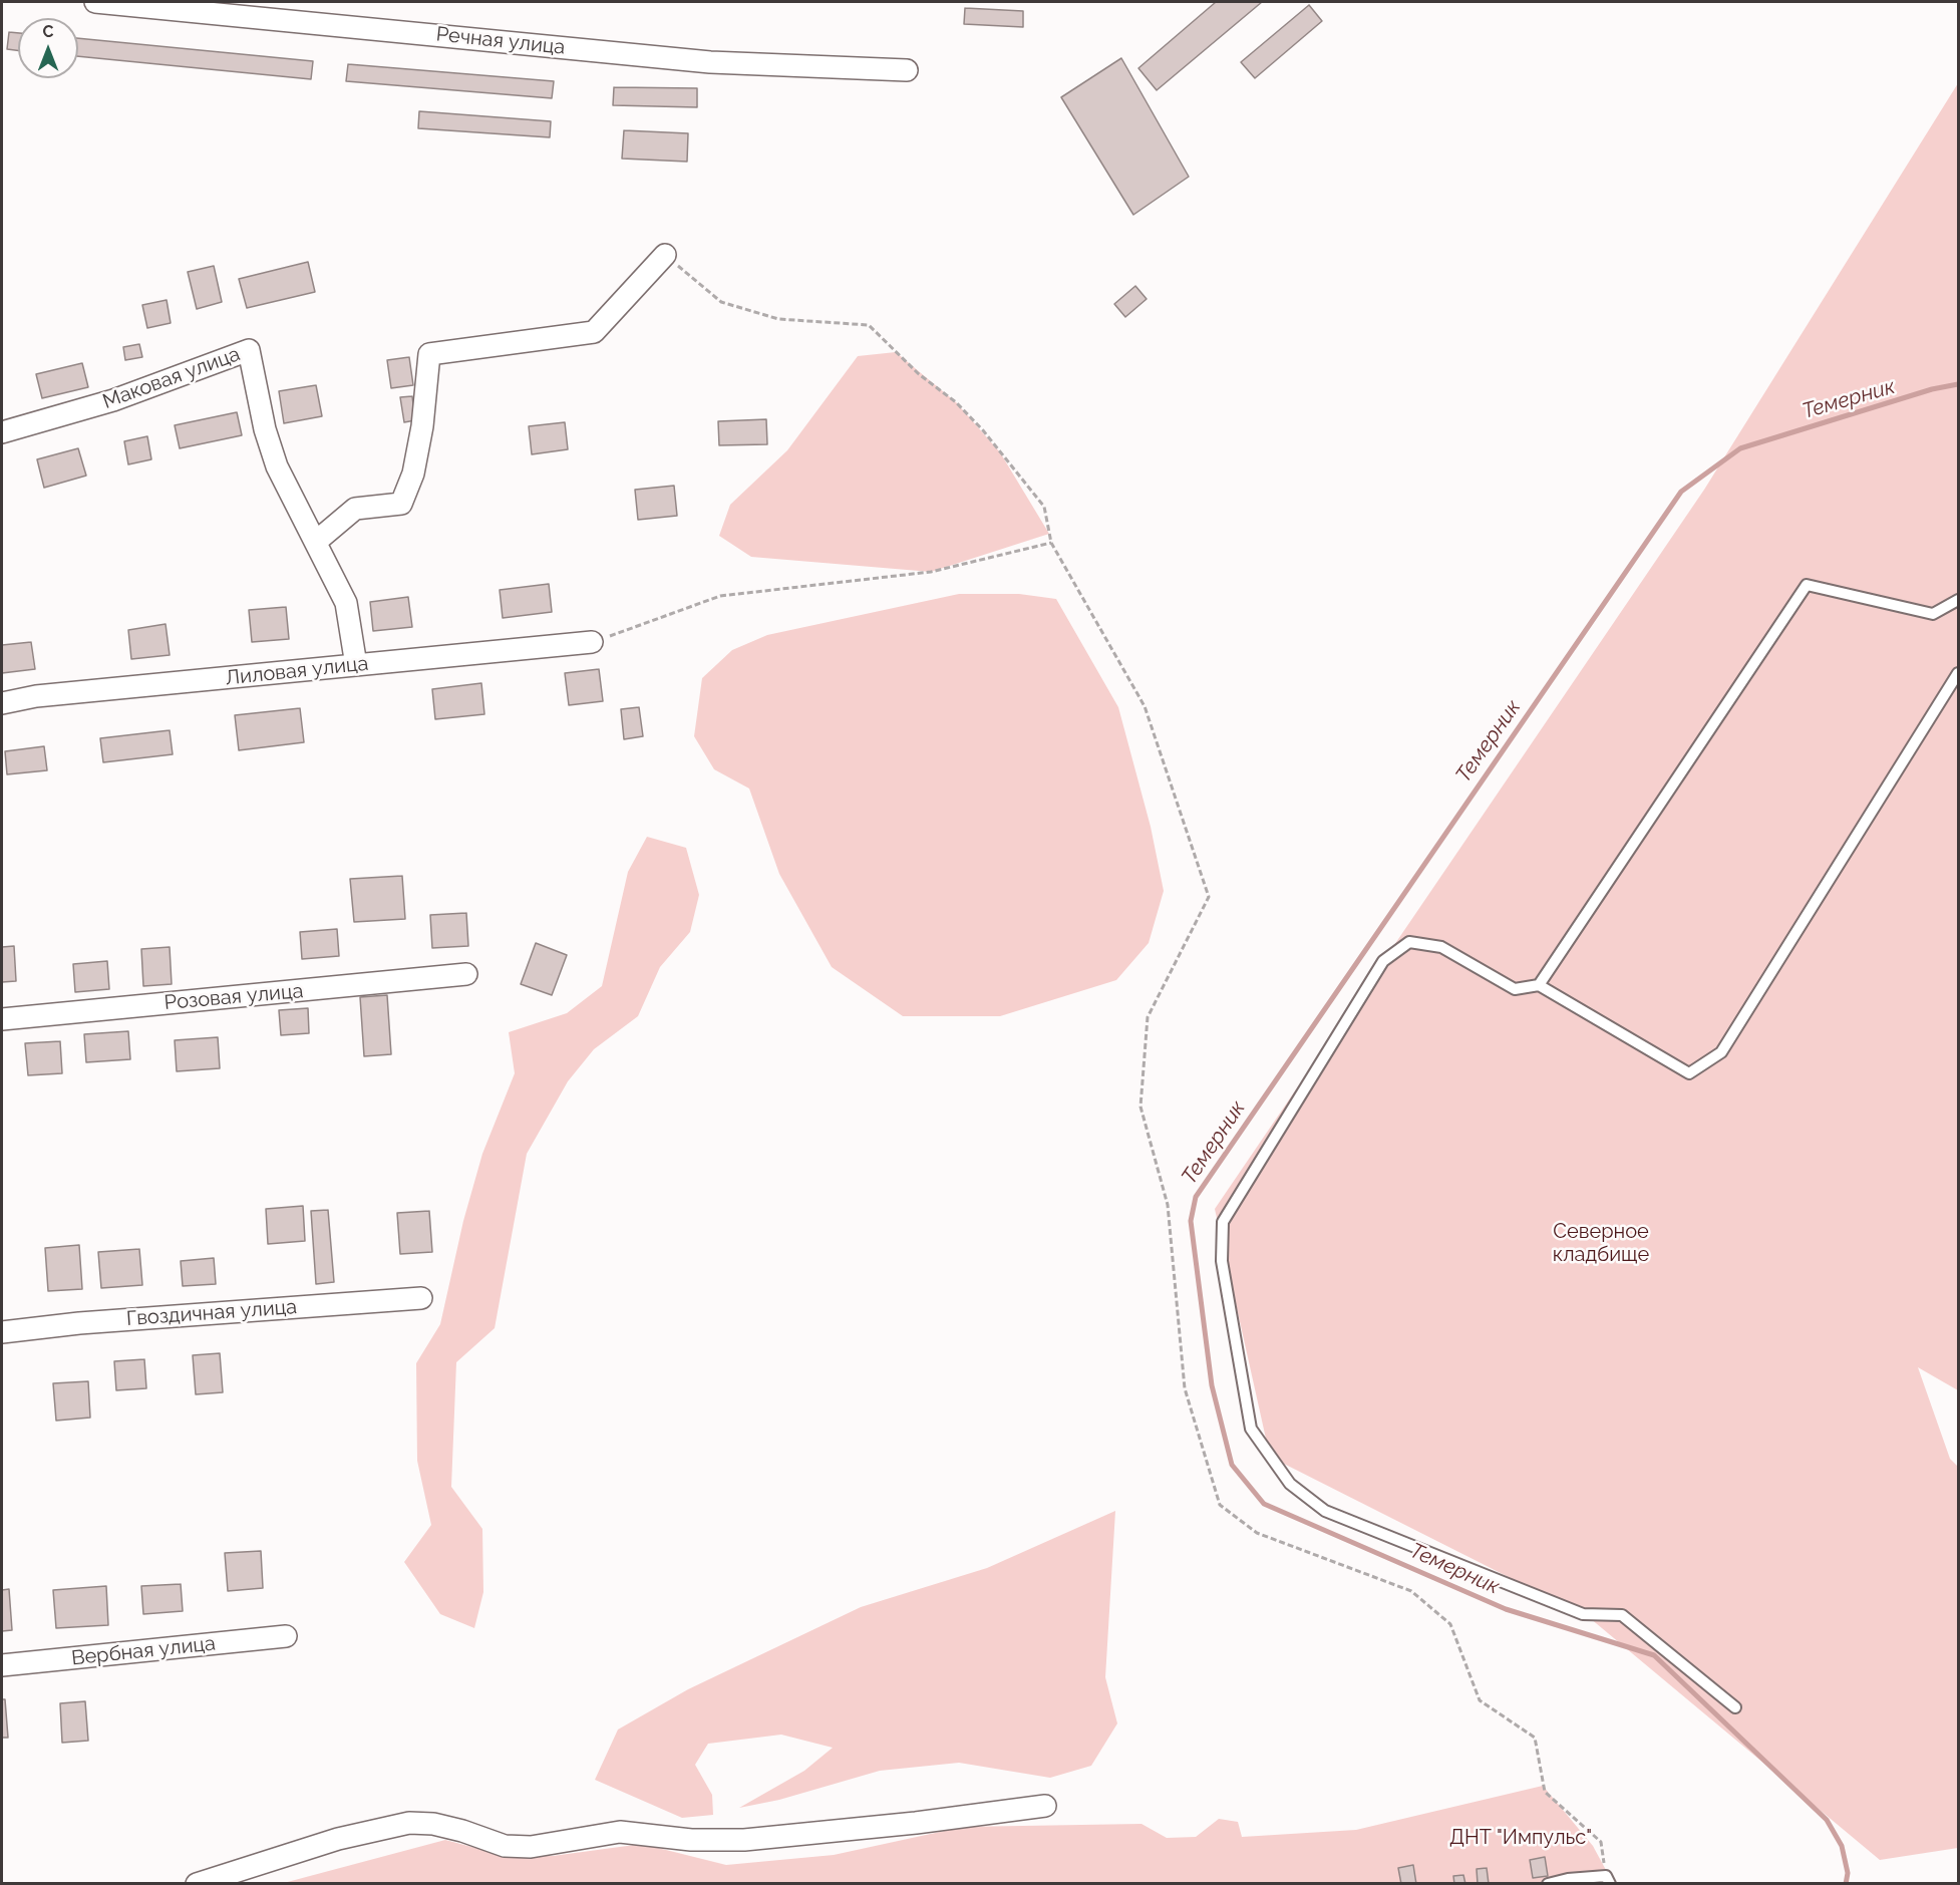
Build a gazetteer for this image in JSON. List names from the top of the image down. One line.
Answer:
{"streets":{"street":["Речная улица","Маковая улица","Лиловая улица","Розовая улица","Гвоздичная улица","Вербная улица"]},"crossings":[["Маковая улица","Лиловая улица"]],"water":["Темерник"],"parks":["Северное кладбище","ДНТ \"Импульс\""],"north":"top"}
